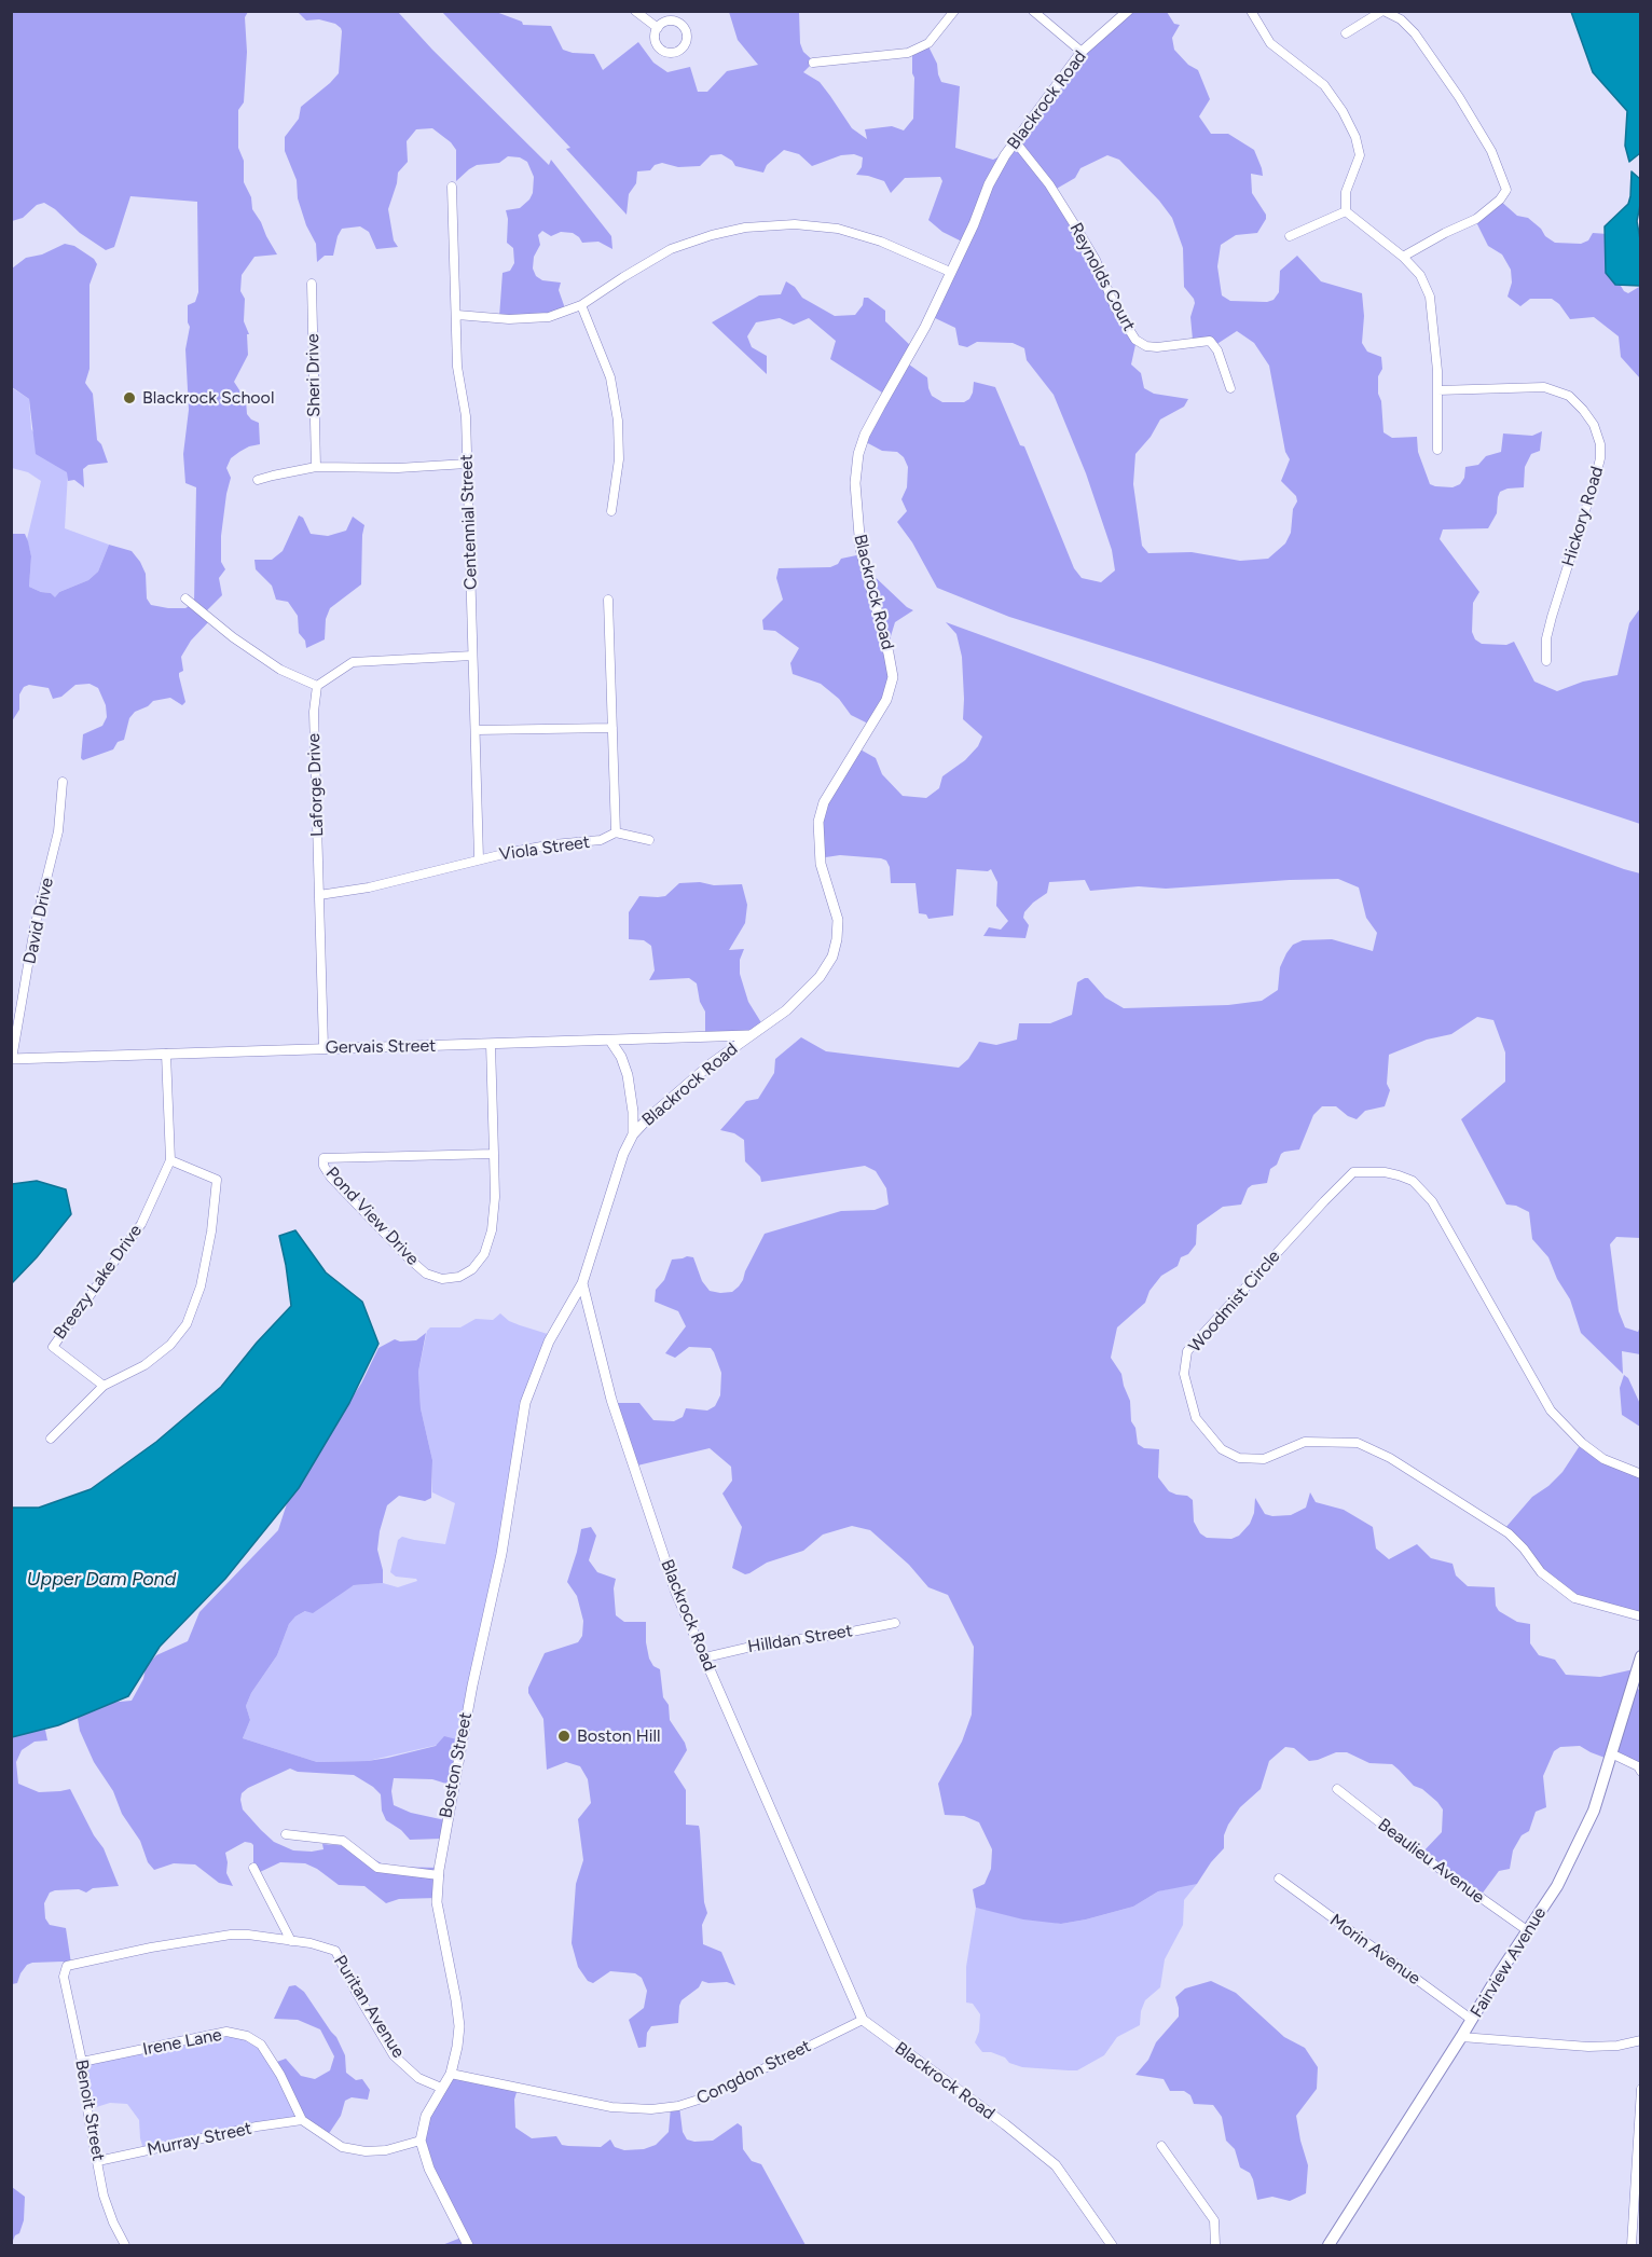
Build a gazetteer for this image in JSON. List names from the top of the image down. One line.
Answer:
{"streets":{"main road":["Fairview Avenue"],"street":["Blackrock Road","Reynolds Court","Sheri Drive","Hickory Road","Centennial Street","Laforge Drive","Viola Street","David Drive","Gervais Street","Pond View Drive","Breezy Lake Drive","Woodmist Circle","Hilldan Street","Boston Street","Beaulieu Avenue","Morin Avenue","Puritan Avenue","Irene Lane","Congdon Street","Benoit Street","Murray Street"]},"crossings":[["Blackrock Road","Reynolds Court"],["Blackrock Road","Gervais Street"],["Blackrock Road","Hilldan Street"],["Blackrock Road","Boston Street"],["Blackrock Road","Congdon Street"],["Centennial Street","Viola Street"],["Laforge Drive","Viola Street"],["Laforge Drive","Gervais Street"],["David Drive","Gervais Street"],["Gervais Street","Pond View Drive"],["Gervais Street","Breezy Lake Drive"],["Boston Street","Puritan Avenue"],["Boston Street","Irene Lane"],["Boston Street","Congdon Street"],["Beaulieu Avenue","Fairview Avenue"],["Morin Avenue","Fairview Avenue"],["Puritan Avenue","Benoit Street"],["Irene Lane","Benoit Street"],["Irene Lane","Murray Street"],["Benoit Street","Murray Street"]],"water":["Upper Dam Pond"],"places":["Blackrock School","Boston Hill"]}
